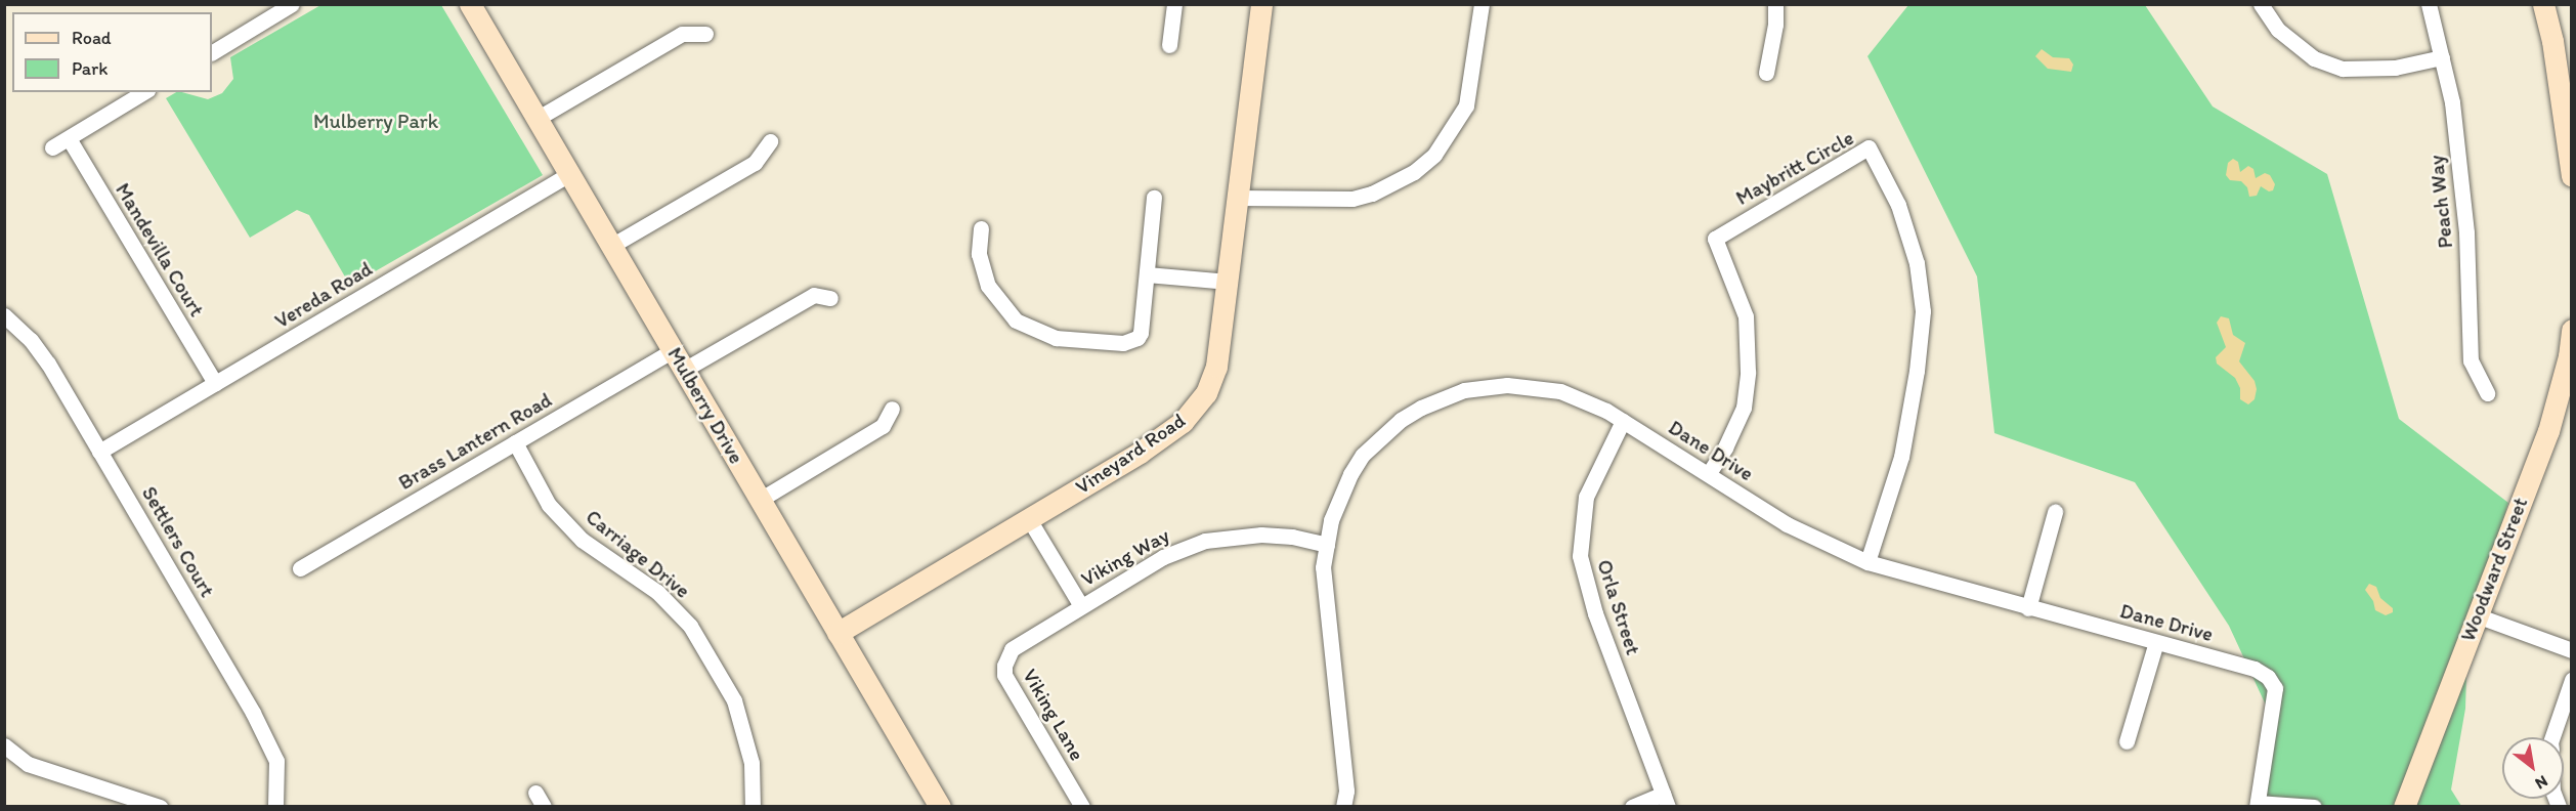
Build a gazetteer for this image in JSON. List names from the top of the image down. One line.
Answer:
{"streets":{"street":["Maybritt Circle","Peach Way","Mandevilla Court","Vereda Road","Mulberry Drive","Brass Lantern Road","Dane Drive","Vineyard Road","Settlers Court","Carriage Drive","Viking Way","Woodward Street","Orla Street","Viking Lane"]},"crossings":[["Maybritt Circle","Dane Drive"],["Mandevilla Court","Vereda Road"],["Vereda Road","Mulberry Drive"],["Vereda Road","Settlers Court"],["Mulberry Drive","Brass Lantern Road"],["Mulberry Drive","Vineyard Road"],["Brass Lantern Road","Carriage Drive"],["Dane Drive","Viking Way"],["Dane Drive","Orla Street"],["Vineyard Road","Viking Way"],["Viking Way","Viking Lane"]],"parks":["Mulberry Park"],"legend":["Road","Park"],"north":"bottom right"}
